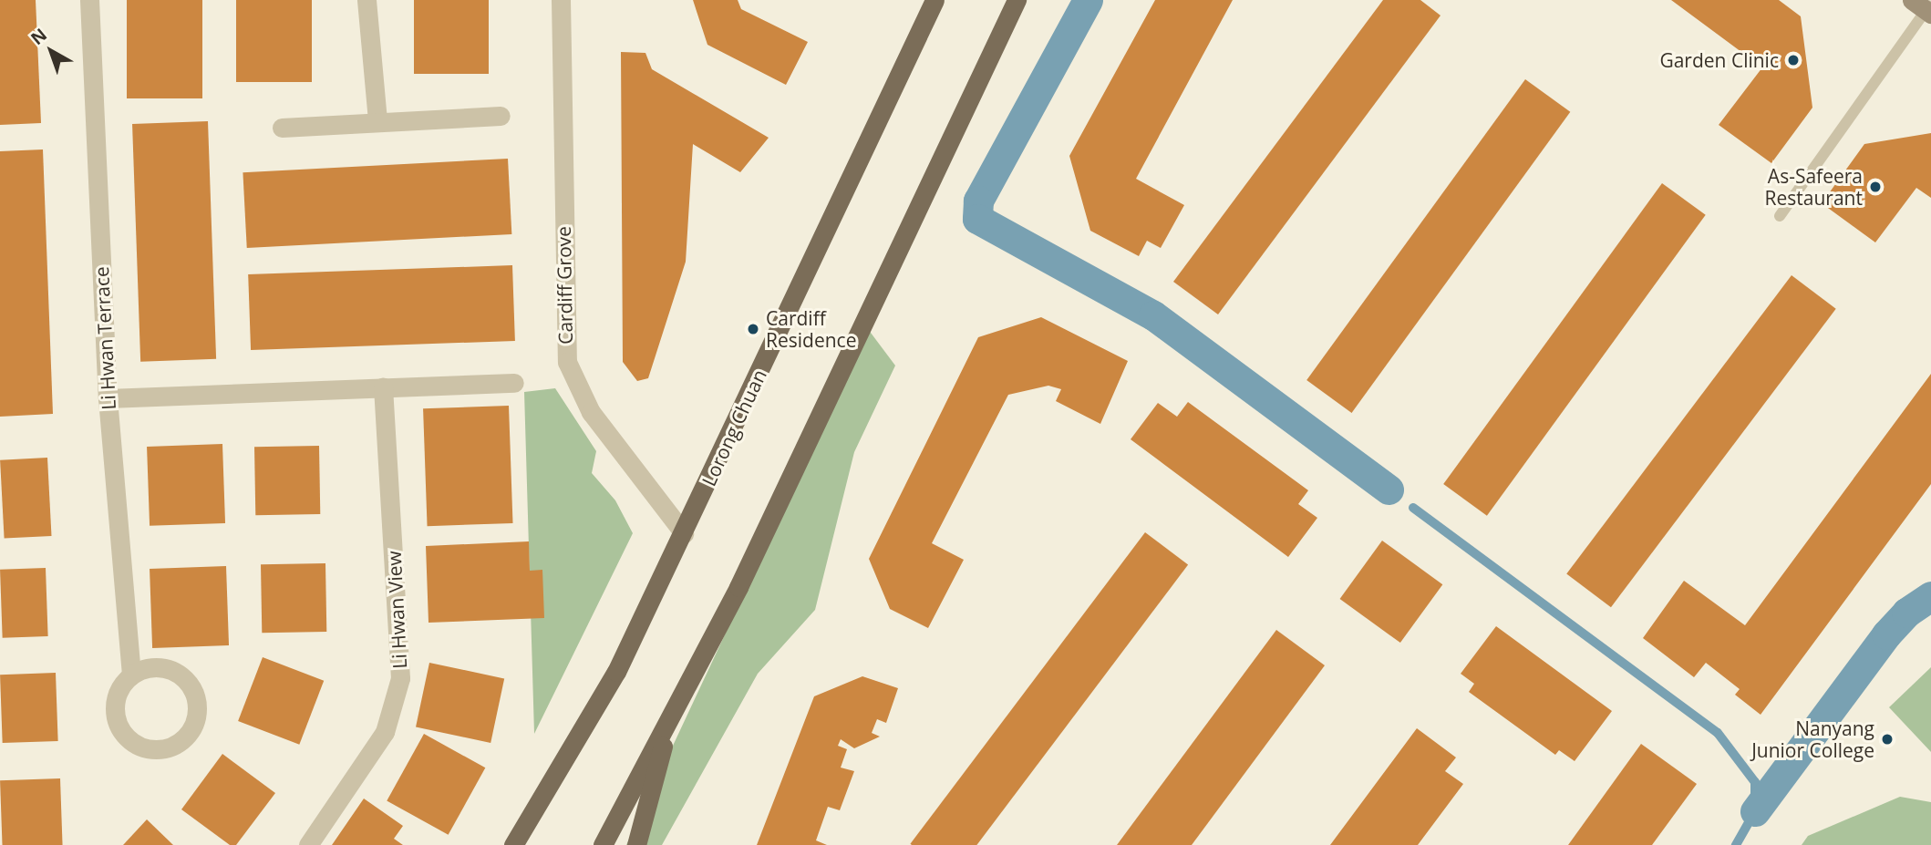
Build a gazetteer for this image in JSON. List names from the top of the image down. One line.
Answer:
{"streets":{"main road":["Lorong Chuan"],"street":["Cardiff Grove","Li Hwan Terrace","Li Hwan View"]},"crossings":[["Cardiff Grove","Lorong Chuan"]],"places":["Garden Clinic","As-Safeera Restaurant","Cardiff Residence","Nanyang Junior College"],"north":"top left"}
